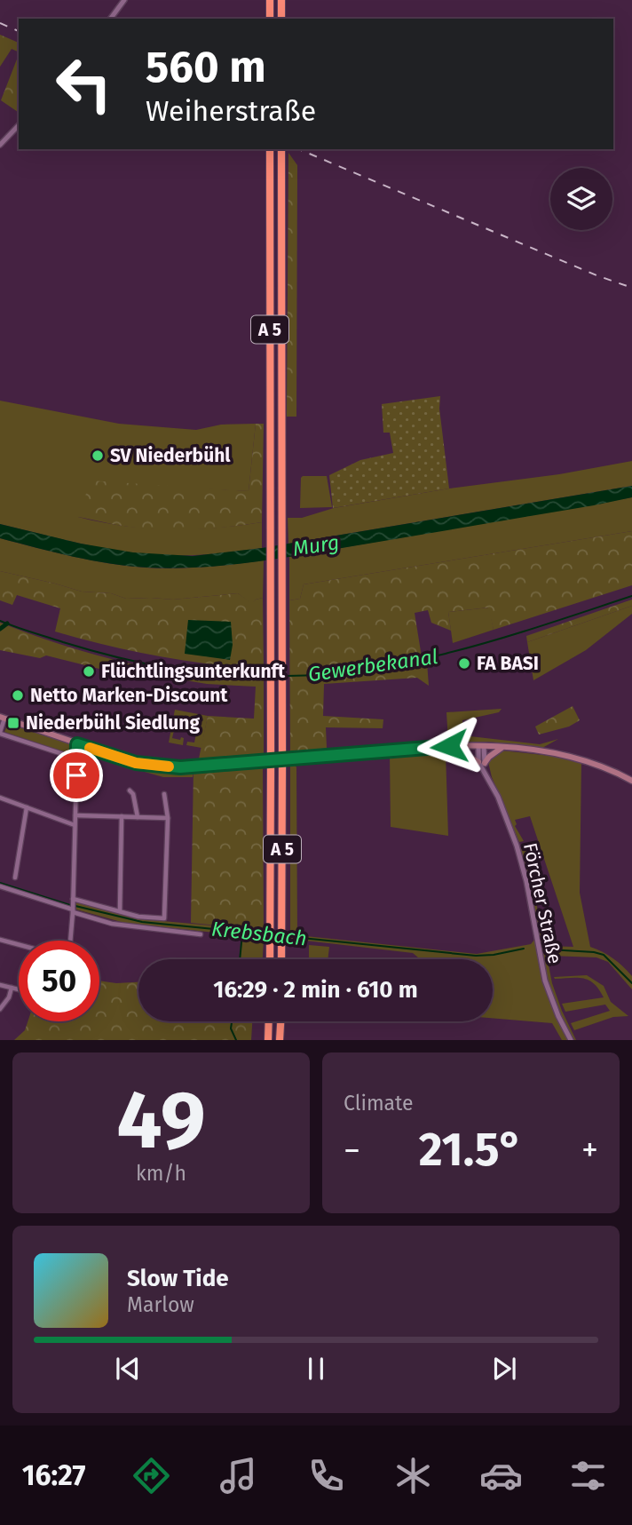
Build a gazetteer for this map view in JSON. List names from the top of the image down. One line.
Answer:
{"streets":{"highway":["A 5"],"street":["Förcher Straße"]},"water":["Murg","Gewerbekanal","Krebsbach"],"places":{"other":["SV Niederbühl","FA BASI","Flüchtlingsunterkunft","Netto Marken-Discount"],"transit":["Niederbühl Siedlung"]},"page":{"turn":["560 m","Weiherstraße"],"limit":"50","trip":"16:29 · 2 min · 610 m","tile":[["49","km/h"],"Climate"],"heat":["−","21.5°","+"],"song":["Slow Tide","Marlow"],"tabs":"16:27"}}
